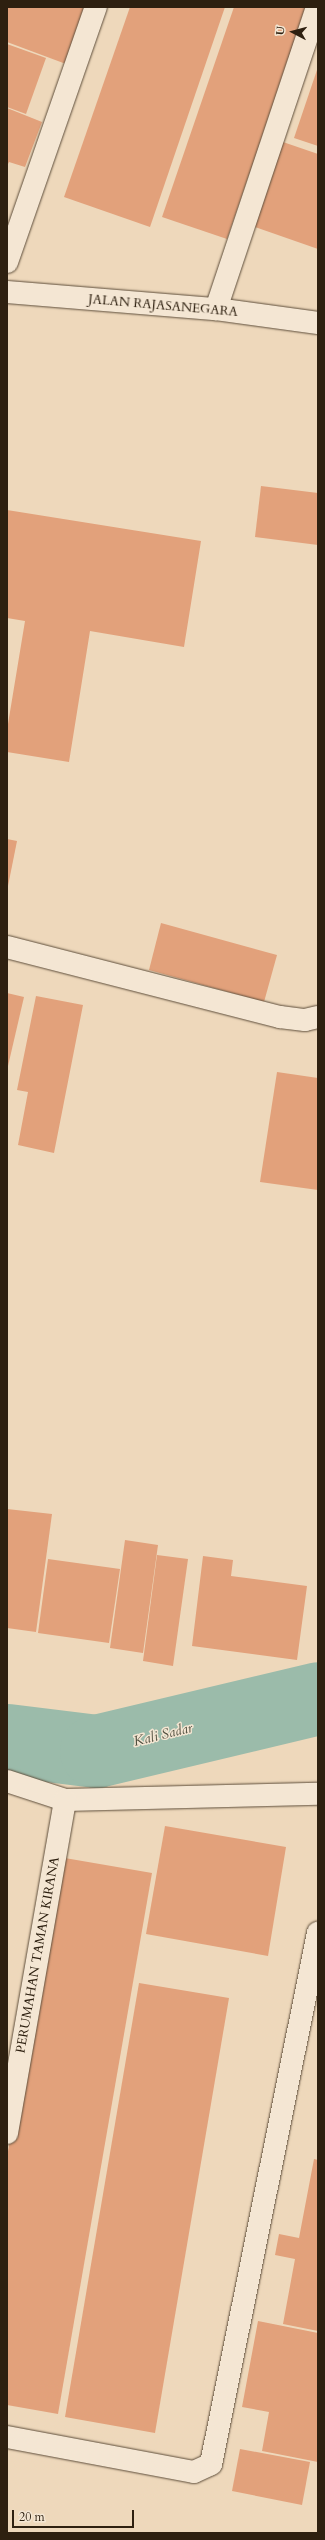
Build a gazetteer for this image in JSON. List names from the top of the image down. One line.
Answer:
{"streets":{"street":["JALAN RAJASANEGARA","PERUMAHAN TAMAN KIRANA"]},"water":["Kali Sadar"],"scale_bar":"20 m","north":"left"}
